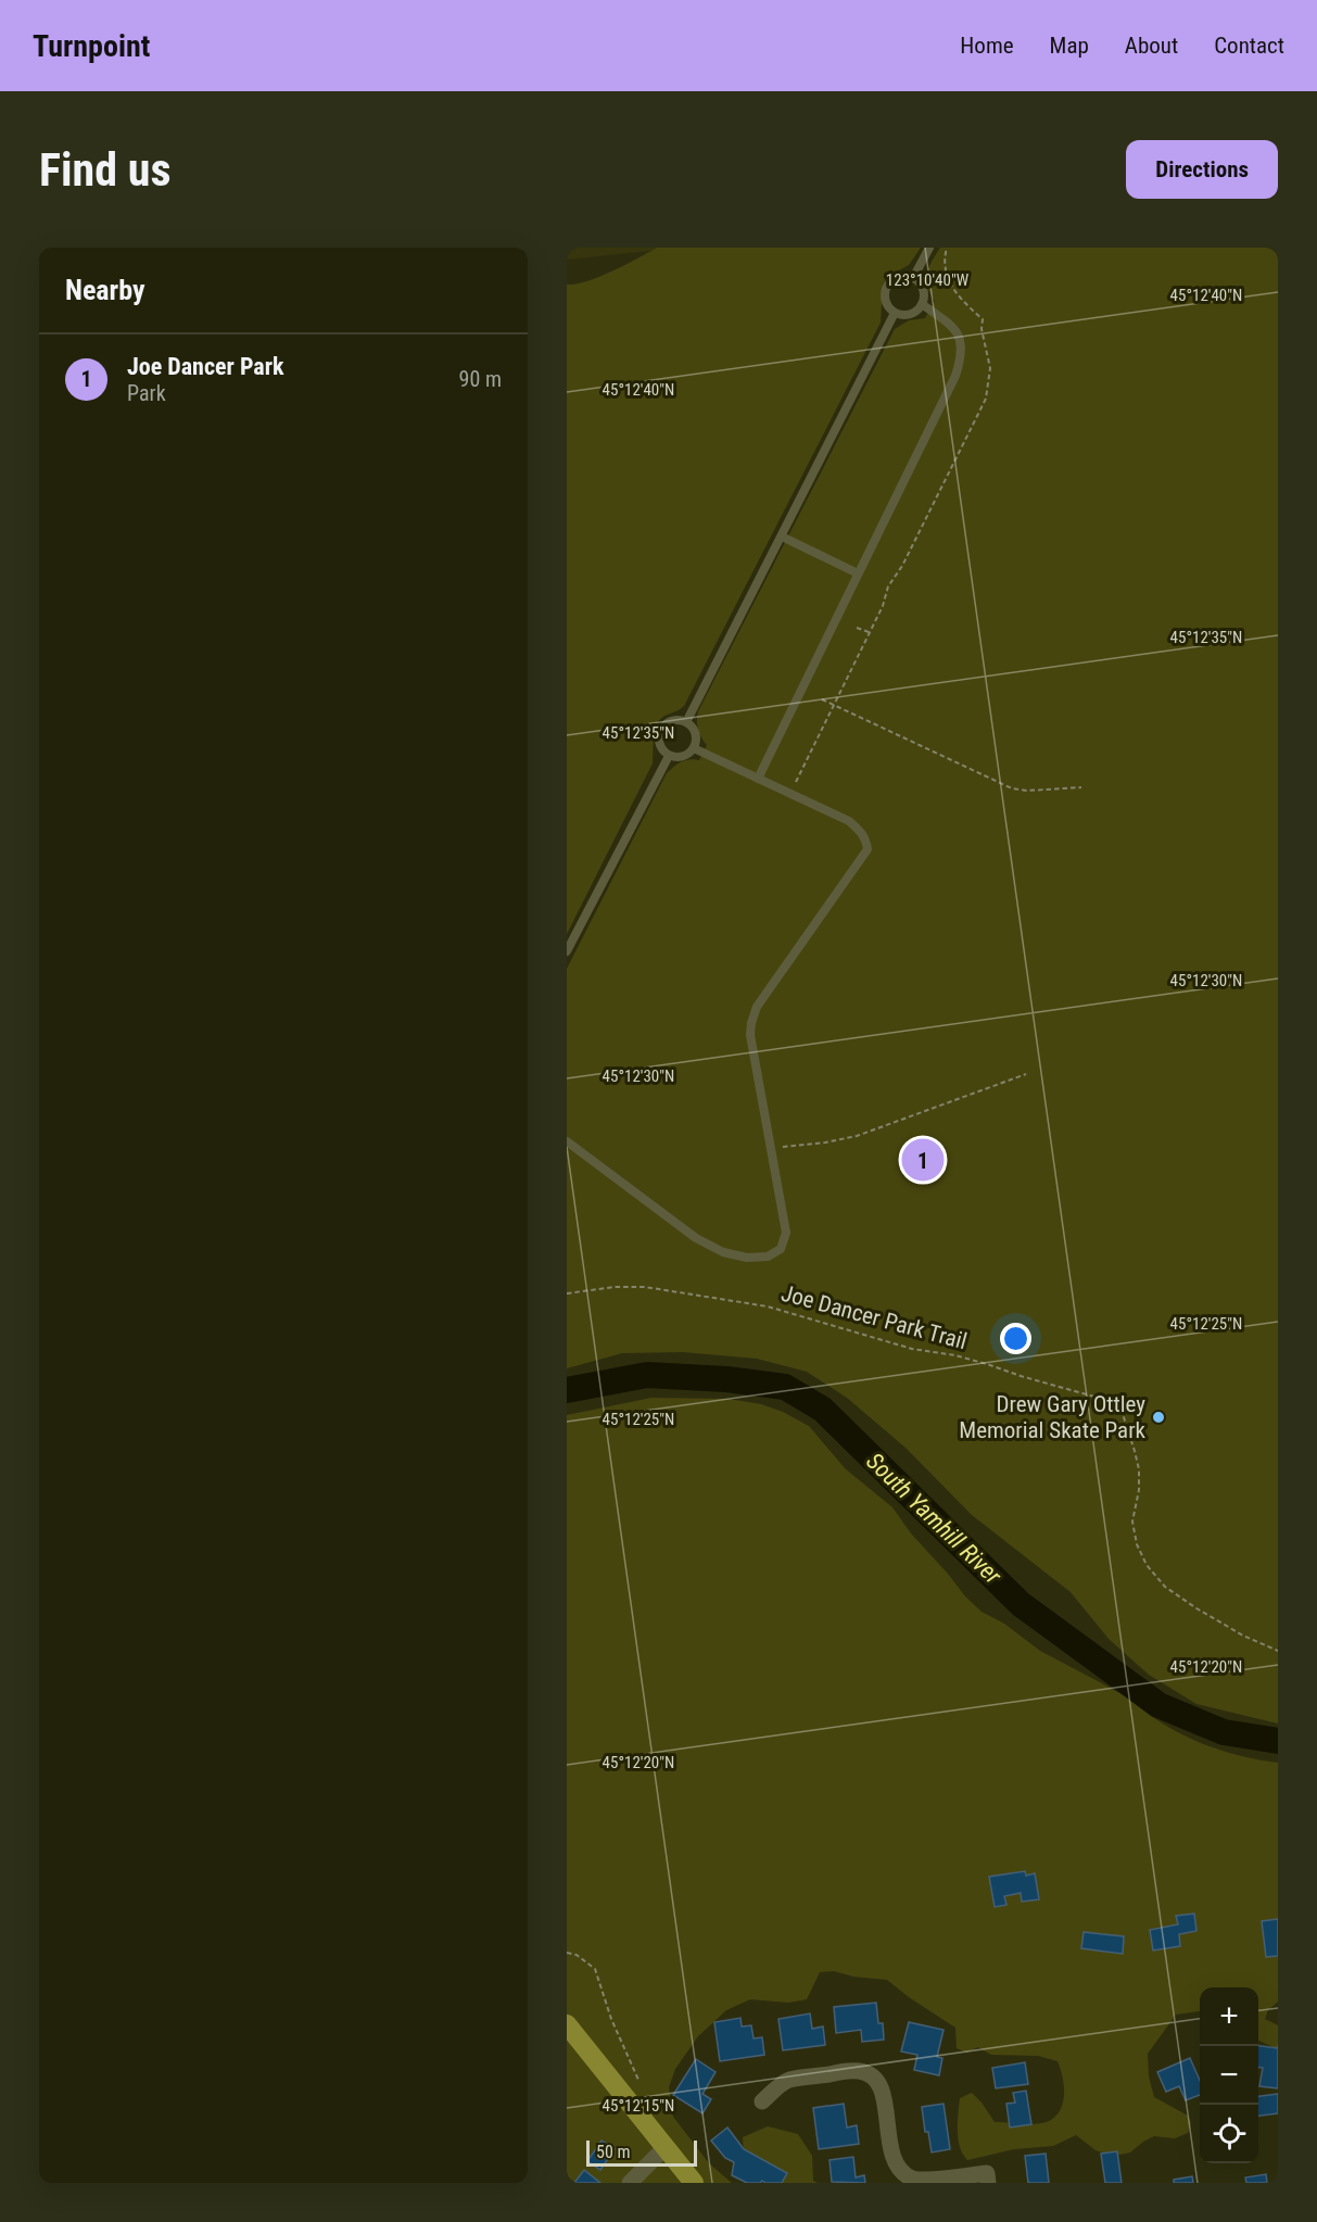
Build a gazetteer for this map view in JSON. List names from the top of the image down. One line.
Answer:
{"streets":{"path":["Joe Dancer Park Trail"]},"water":["South Yamhill River"],"places":["Drew Gary Ottley Memorial Skate Park"],"scale_bar":"50 m","page":{"header":"Turnpoint","nav":["Home","Map","About","Contact"],"buttons":"Directions","title":"Find us","heading":"Nearby","list":[{"mark":"1","name":"Joe Dancer Park","note":"Park","value":"90 m"}],"pins":"1","map_buttons":["+","−"],"scale":"50 m"},"coordinates":["123°10'40\"W","45°12'40\"N","45°12'35\"N","45°12'30\"N","45°12'25\"N","45°12'20\"N","45°12'15\"N"]}
